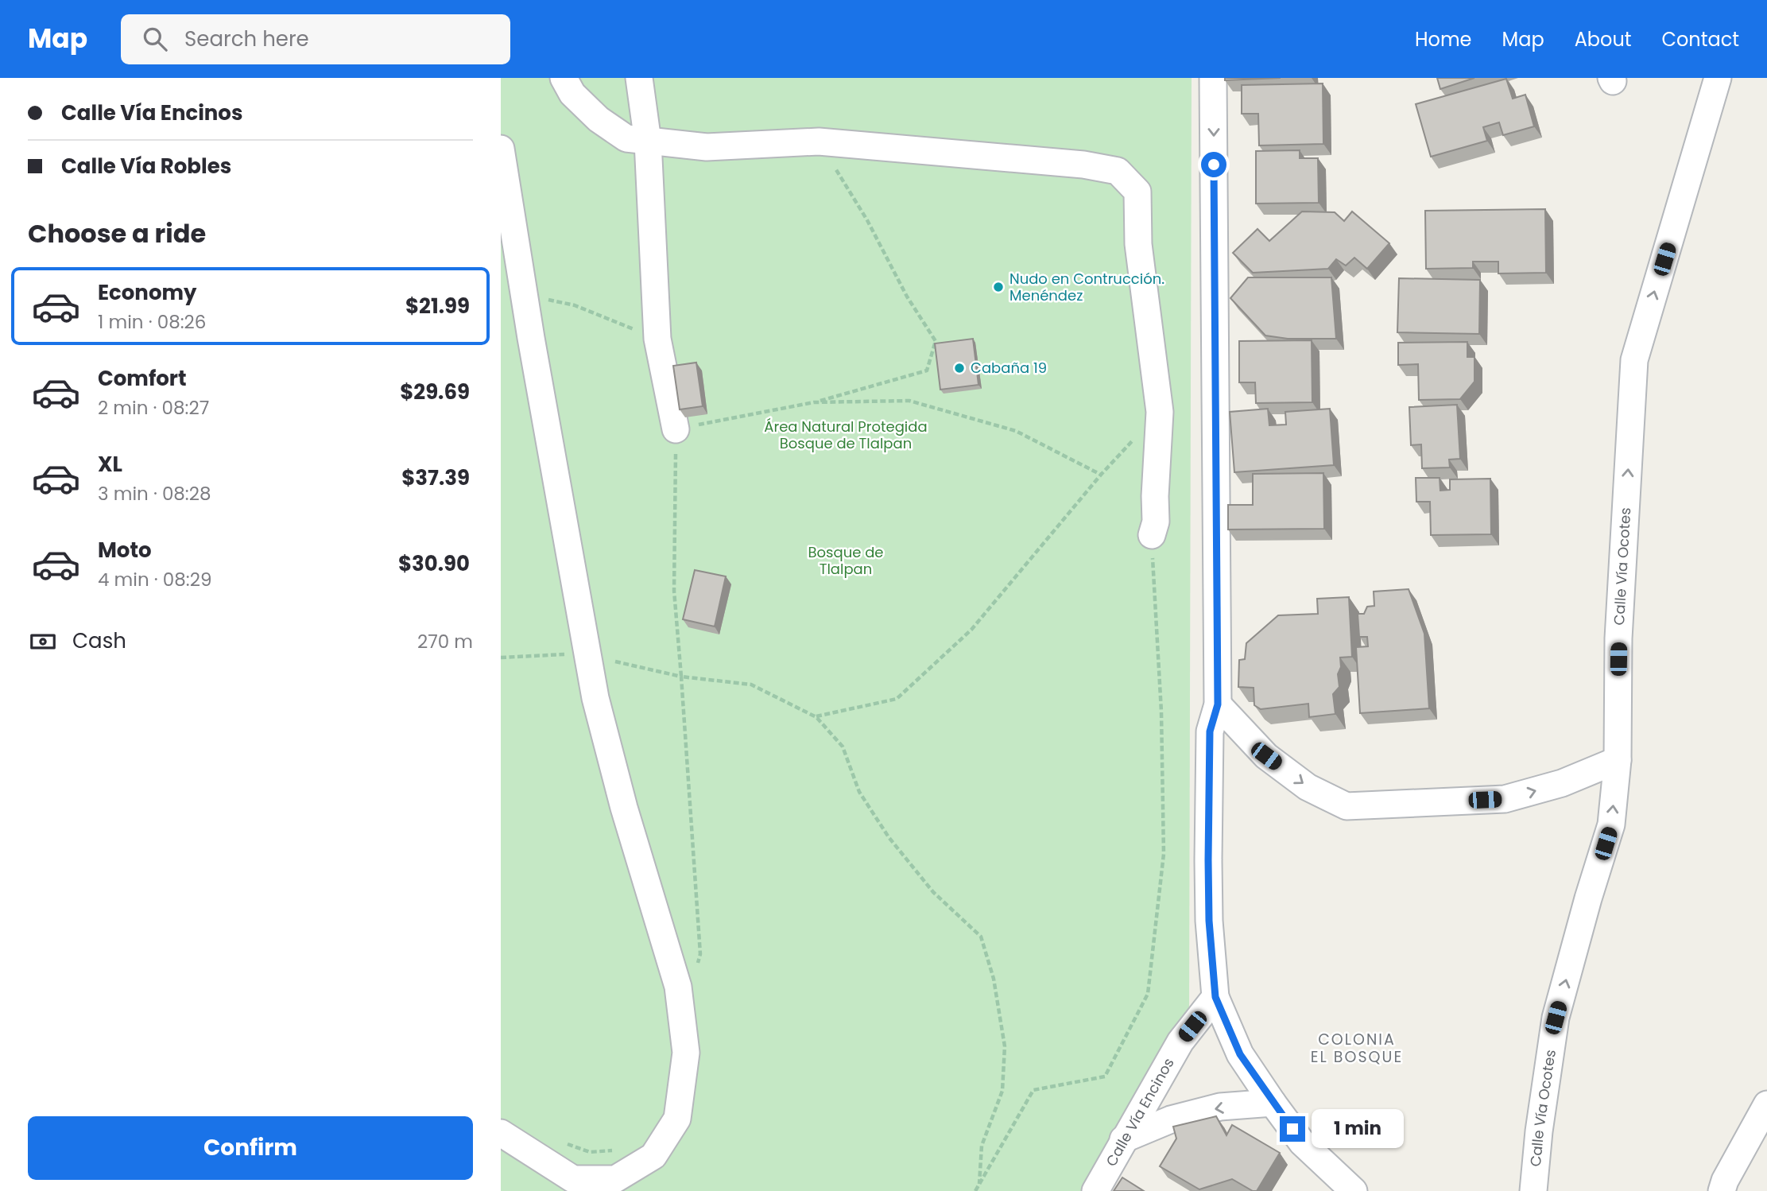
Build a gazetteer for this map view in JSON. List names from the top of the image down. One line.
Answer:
{"streets":{"street":["Calle Vía Ocotes","Calle Vía Encinos"]},"one_way":["Calle Vía Ocotes"],"districts":["COLONIA EL BOSQUE"],"parks":["Área Natural Protegida Bosque de Tlalpan","Bosque de Tlalpan"],"places":["Nudo en Contrucción. Menéndez","Cabaña 19"],"page":{"header":"Map","search":"Search here","nav":["Home","Map","About","Contact"],"banner":["Calle Vía Encinos","Calle Vía Robles"],"heading":"Choose a ride","list":[{"name":"Economy","note":"1 min · 08:26","value":"$21.99"},{"name":"Comfort","note":"2 min · 08:27","value":"$29.69"},{"name":"XL","note":"3 min · 08:28","value":"$37.39"},{"name":"Moto","note":"4 min · 08:29","value":"$30.90"}],"pay":["Cash","270 m"],"buttons":"Confirm","bubble":"1 min"}}
